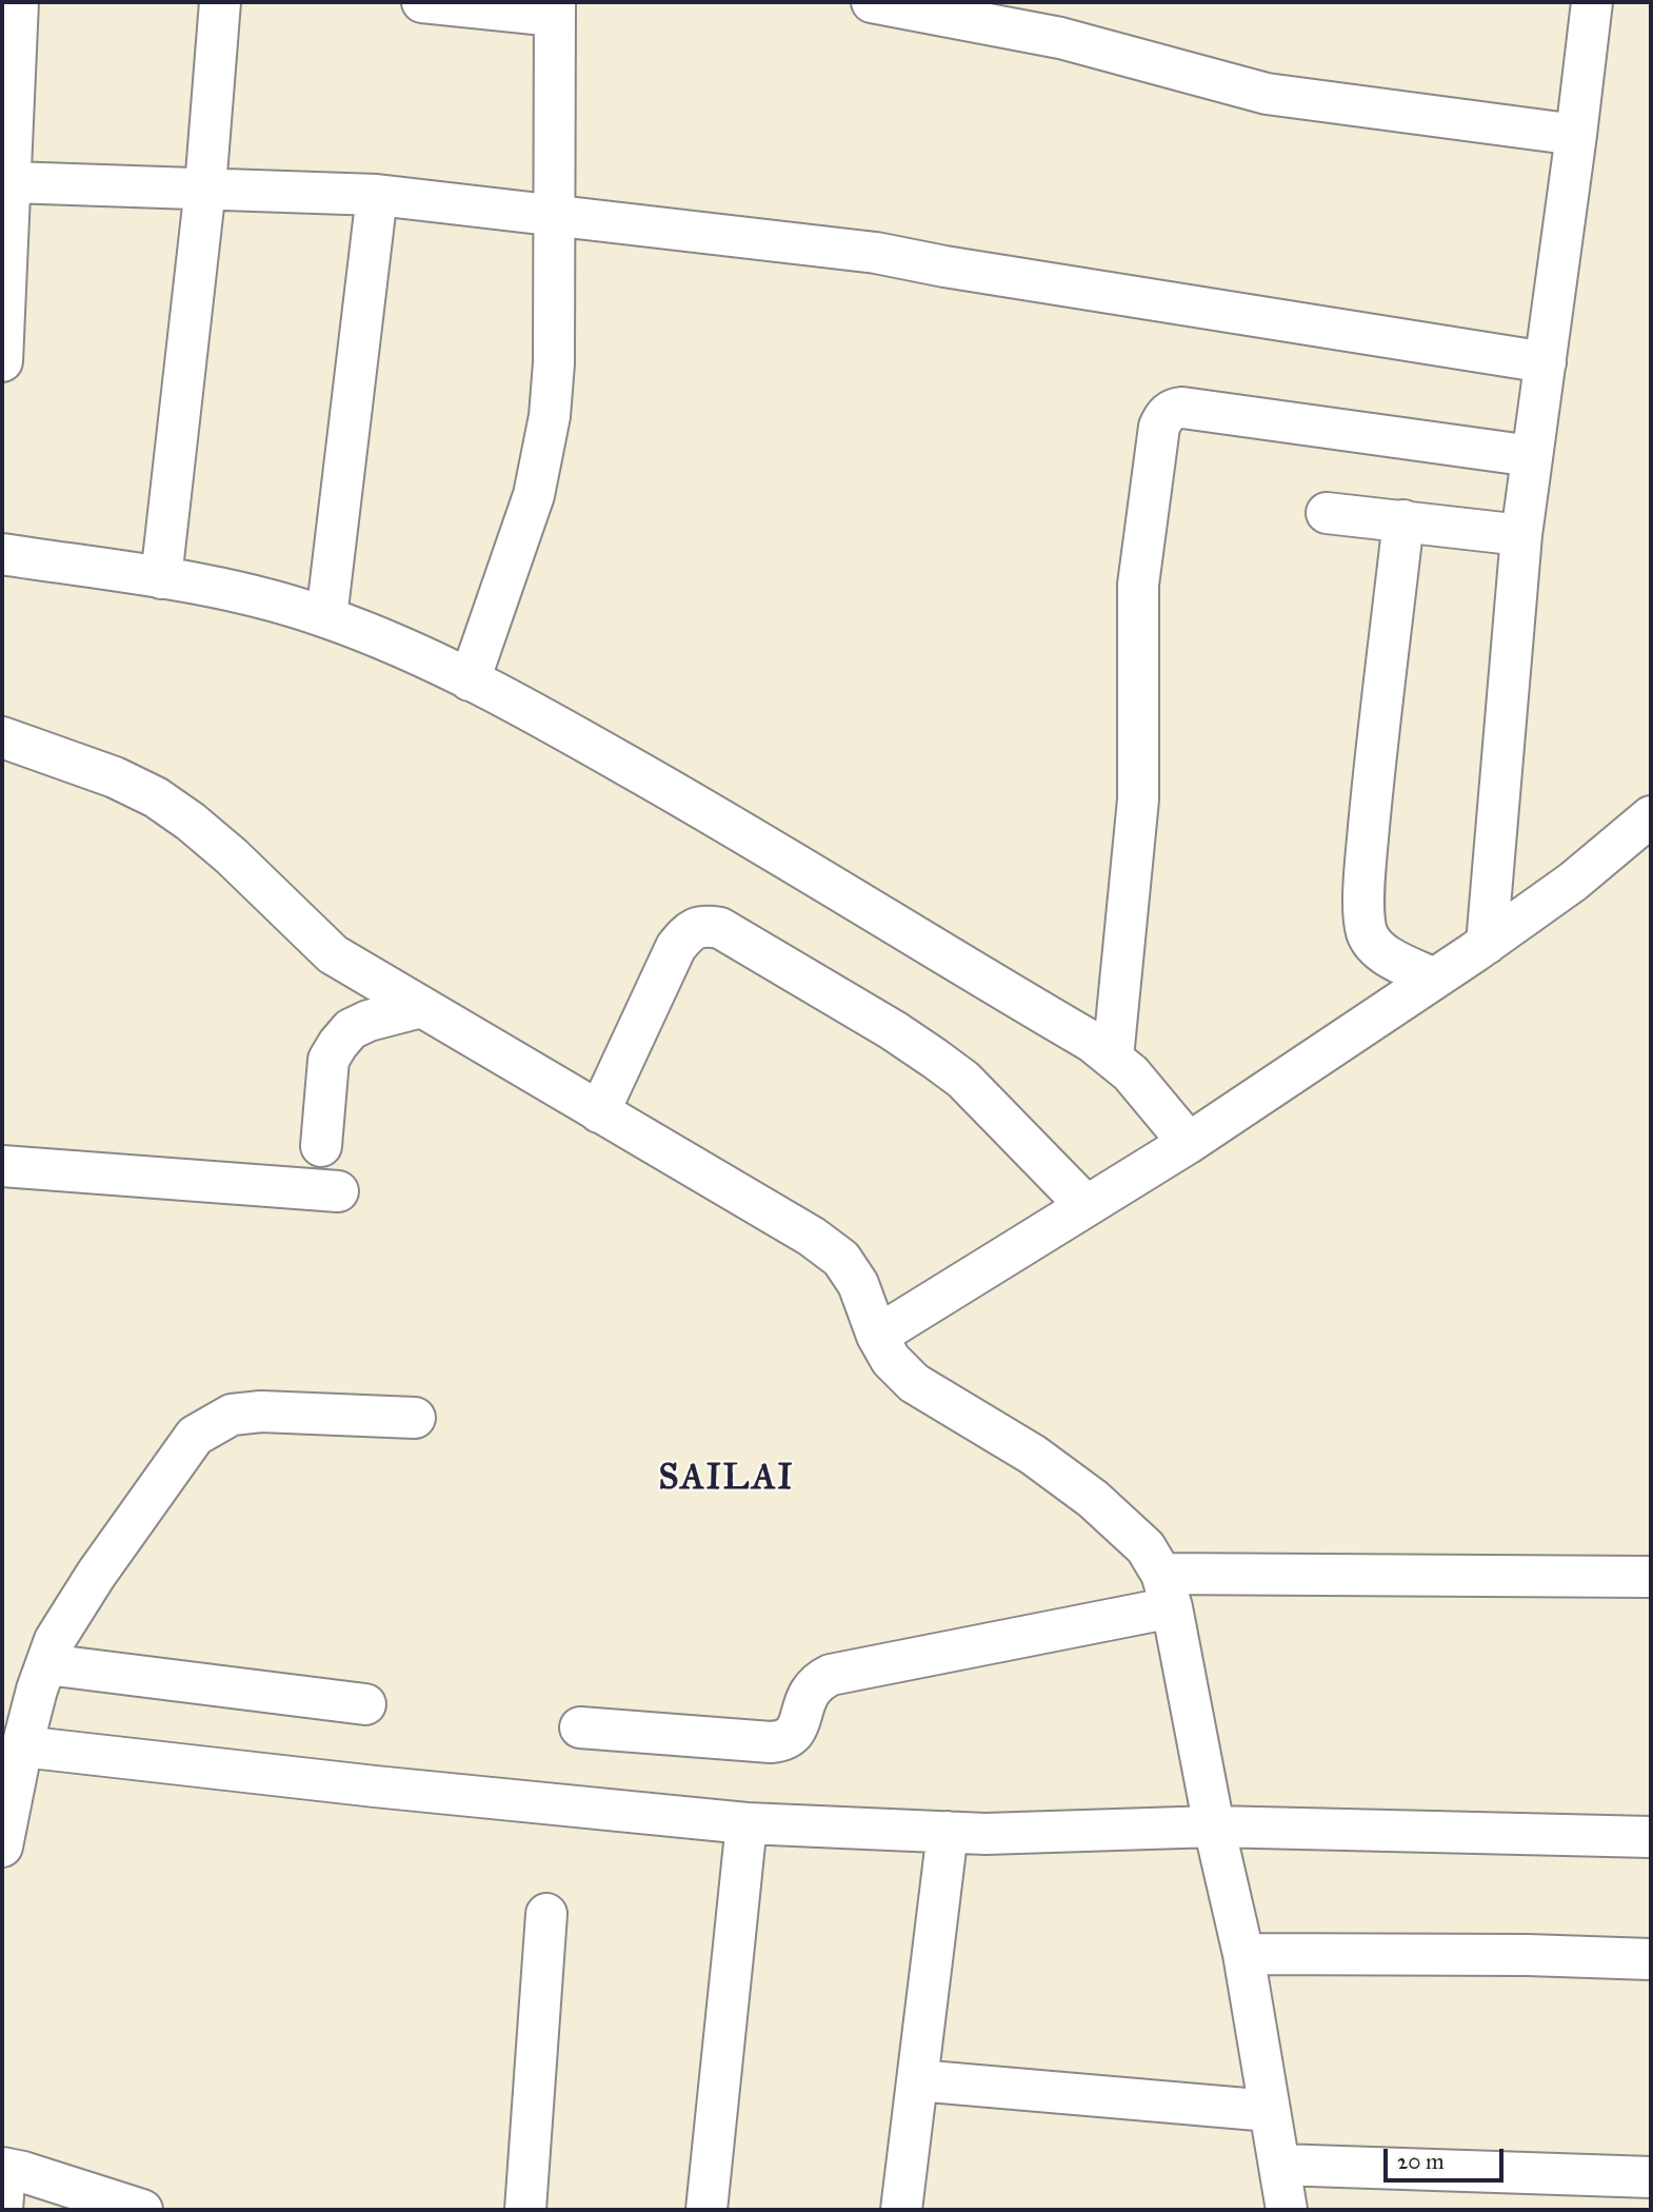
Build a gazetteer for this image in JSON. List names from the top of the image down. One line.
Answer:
{"districts":["SAILAI"],"scale_bar":"20 m"}
